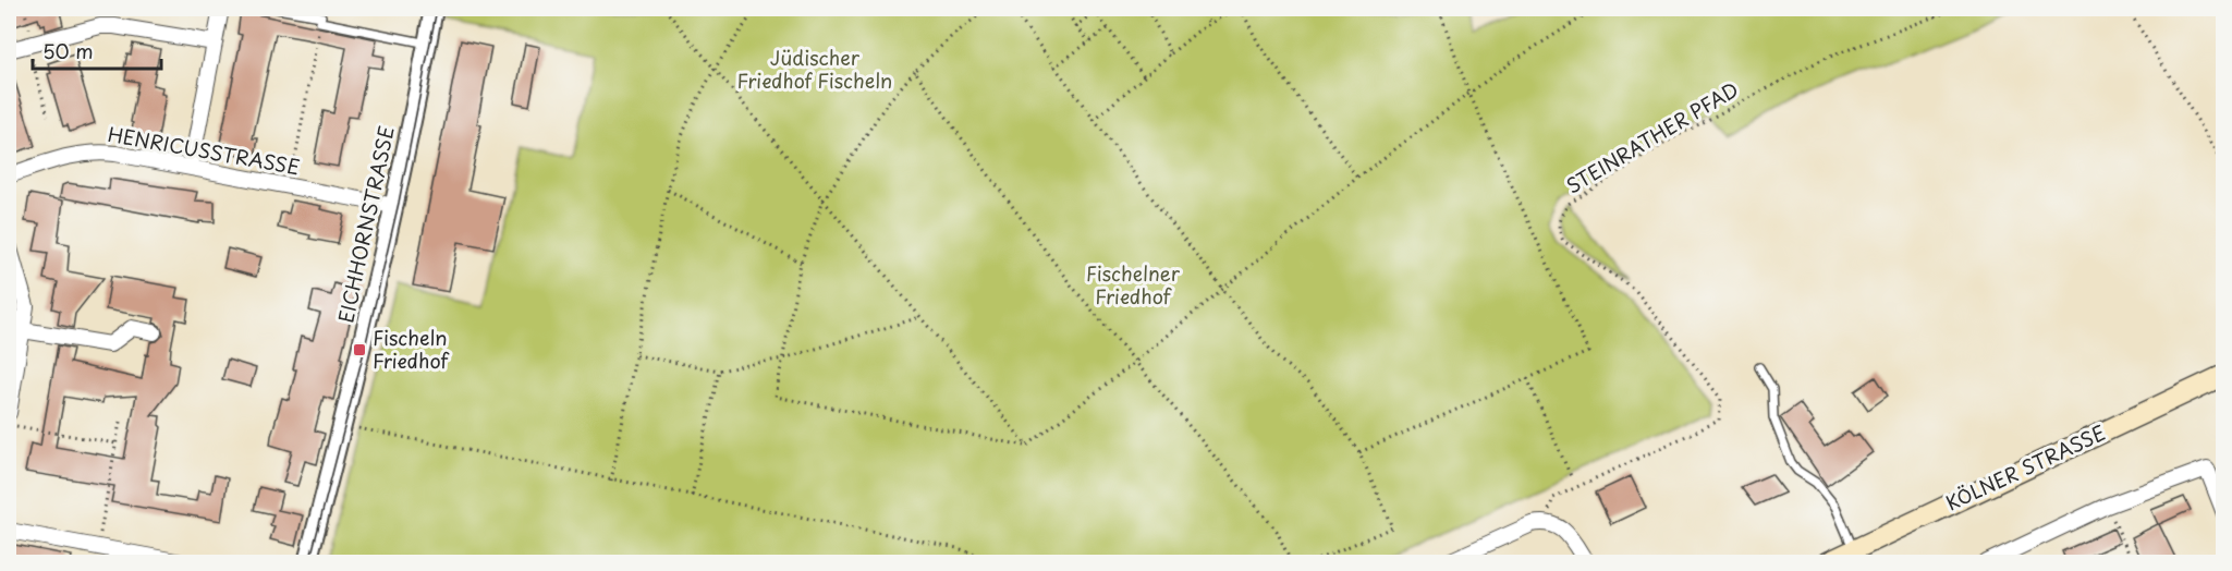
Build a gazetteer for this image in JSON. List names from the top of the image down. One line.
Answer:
{"streets":{"main road":["KÖLNER STRASSE"],"street":["HENRICUSSTRASSE","EICHHORNSTRASSE"],"path":["STEINRATHER PFAD"]},"crossings":[["HENRICUSSTRASSE","EICHHORNSTRASSE"]],"parks":["Jüdischer Friedhof Fischeln","Fischelner Friedhof"],"places":{"transit":["Fischeln Friedhof"]},"scale_bar":"50 m"}
